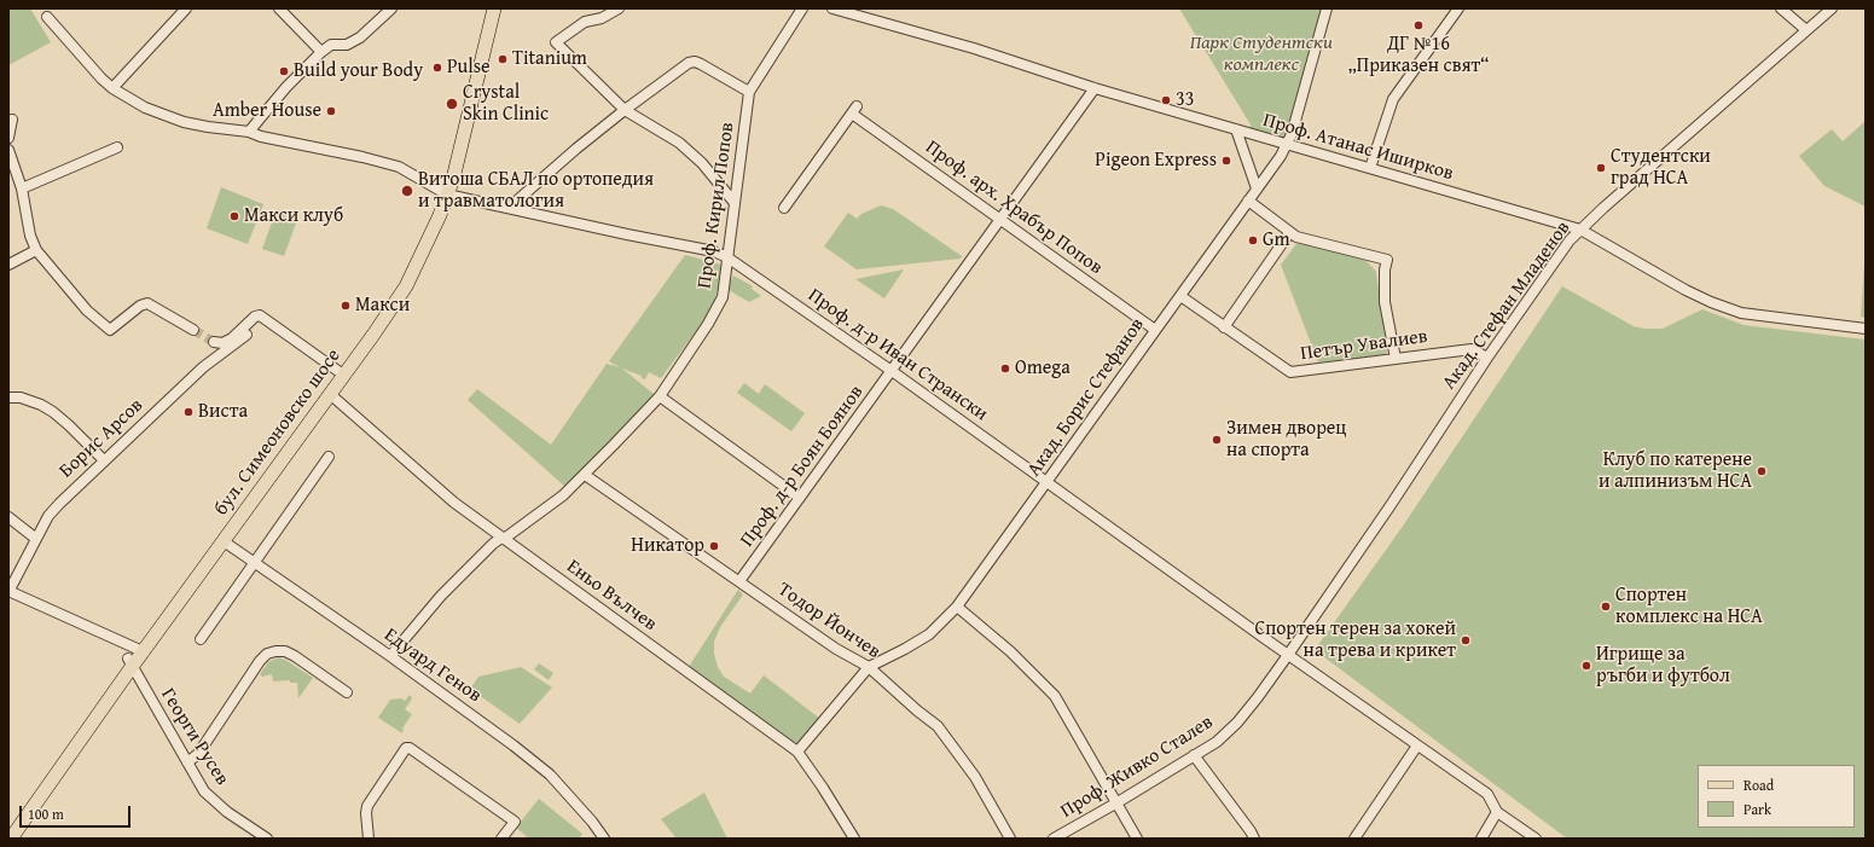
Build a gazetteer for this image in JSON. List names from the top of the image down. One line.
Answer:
{"streets":{"main road":["бул. Симеоновско шосе"],"street":["Проф. Атанас Иширков","Проф. Кирил Попов","Проф. арх. Храбър Попов","Акад. Стефан Младенов","Петър Увалиев","Проф. д-р Иван Странски","Акад. Борис Стефанов","Борис Арсов","Проф. д-р Боян Боянов","Еньо Вълчев","Тодор Йончев","Едуард Генов","Георги Русев","Проф. Живко Сталев"]},"crossings":[["Проф. Атанас Иширков","Акад. Стефан Младенов"],["Проф. Атанас Иширков","Акад. Борис Стефанов"],["Проф. Атанас Иширков","Проф. д-р Боян Боянов"],["Проф. Кирил Попов","Проф. д-р Иван Странски"],["Проф. Кирил Попов","Еньо Вълчев"],["Проф. Кирил Попов","Тодор Йончев"],["Проф. Кирил Попов","Едуард Генов"],["Проф. арх. Храбър Попов","Акад. Борис Стефанов"],["Проф. арх. Храбър Попов","Проф. д-р Боян Боянов"],["Акад. Стефан Младенов","Петър Увалиев"],["Акад. Стефан Младенов","Проф. д-р Иван Странски"],["Акад. Стефан Младенов","Проф. Живко Сталев"],["Петър Увалиев","Акад. Борис Стефанов"],["Проф. д-р Иван Странски","Акад. Борис Стефанов"],["Проф. д-р Иван Странски","бул. Симеоновско шосе"],["Проф. д-р Иван Странски","Проф. д-р Боян Боянов"],["Проф. д-р Иван Странски","Проф. Живко Сталев"],["Акад. Борис Стефанов","Еньо Вълчев"],["Акад. Борис Стефанов","Тодор Йончев"],["бул. Симеоновско шосе","Еньо Вълчев"],["бул. Симеоновско шосе","Едуард Генов"],["бул. Симеоновско шосе","Георги Русев"],["Проф. д-р Боян Боянов","Тодор Йончев"]],"parks":["Парк Студентски комплекс"],"places":["ДГ №16 „Приказен свят“","Titanium","Pulse","Build your Body","33","Crystal Skin Clinic","Amber House","Pigeon Express","Студентски град НСА","Витоша СБАЛ по ортопедия и травматология","Макси клуб","Gm","Макси","Omega","Виста","Зимен дворец на спорта","Клуб по катерене и алпинизъм НСА","Никатор","Спортен комплекс на НСА","Спортен терен за хокей на трева и крикет","Игрище за ръгби и футбол"],"legend":["Road","Park"],"scale_bar":"100 m"}
